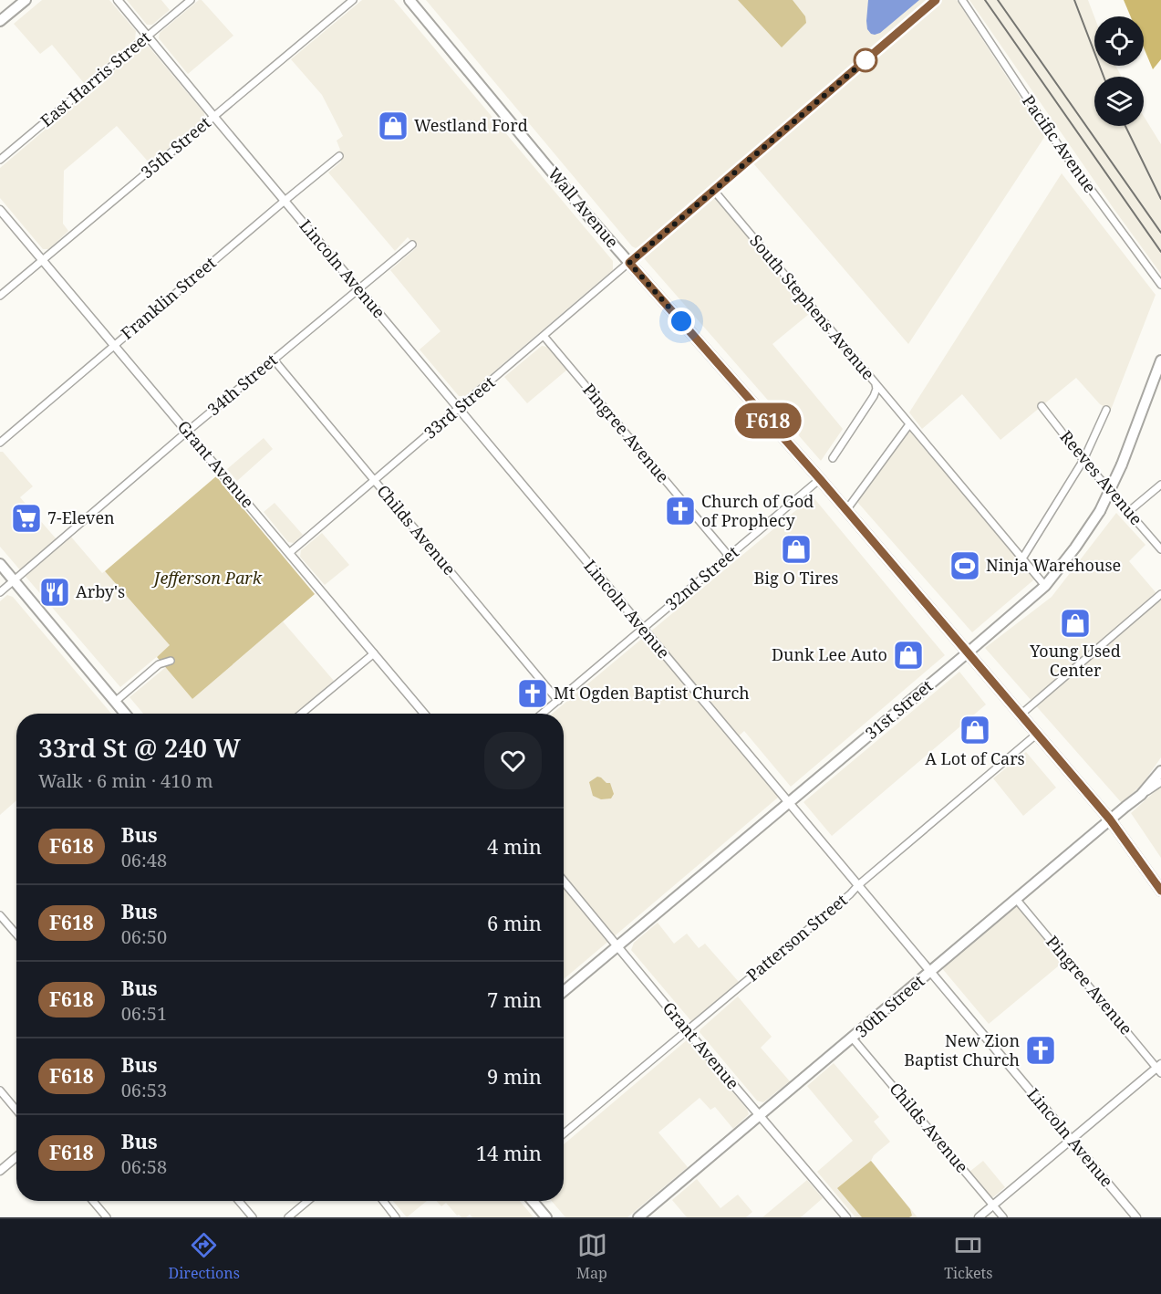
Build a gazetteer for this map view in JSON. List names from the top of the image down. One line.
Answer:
{"streets":{"main road":["Wall Avenue","31st Street","30th Street"],"street":["East Harris Street","Pacific Avenue","35th Street","Lincoln Avenue","Franklin Street","South Stephens Avenue","34th Street","33rd Street","Pingree Avenue","Grant Avenue","Reeves Avenue","Childs Avenue","32nd Street","Patterson Street"]},"crossings":[["East Harris Street","Lincoln Avenue"],["35th Street","Lincoln Avenue"],["35th Street","Grant Avenue"],["Wall Avenue","33rd Street"],["Wall Avenue","32nd Street"],["Wall Avenue","31st Street"],["Wall Avenue","Patterson Street"],["Wall Avenue","30th Street"],["Lincoln Avenue","Franklin Street"],["Lincoln Avenue","34th Street"],["Lincoln Avenue","33rd Street"],["Lincoln Avenue","32nd Street"],["Lincoln Avenue","31st Street"],["Lincoln Avenue","Patterson Street"],["Lincoln Avenue","30th Street"],["Franklin Street","Grant Avenue"],["South Stephens Avenue","33rd Street"],["South Stephens Avenue","31st Street"],["34th Street","Grant Avenue"],["34th Street","Childs Avenue"],["33rd Street","Pingree Avenue"],["33rd Street","Grant Avenue"],["33rd Street","Childs Avenue"],["Pingree Avenue","32nd Street"],["Pingree Avenue","30th Street"],["Grant Avenue","31st Street"],["Grant Avenue","Patterson Street"],["Grant Avenue","30th Street"],["Childs Avenue","32nd Street"],["Childs Avenue","30th Street"]],"parks":["Jefferson Park"],"places":{"shop":["Westland Ford","Big O Tires","Young Used Center","Dunk Lee Auto","A Lot of Cars"],"church":["Church of God of Prophecy","Mt Ogden Baptist Church","New Zion Baptist Church"],"supermarket":["7-Eleven"],"sports":["Ninja Warehouse"],"restaurant":["Arby's"]},"lines":["bus line F618"],"page":{"on_map":"F618","heading":["33rd St @ 240 W","Walk · 6 min · 410 m"],"list":[{"mark":"F618","name":"Bus","note":"06:48","value":"4 min"},{"mark":"F618","name":"Bus","note":"06:50","value":"6 min"},{"mark":"F618","name":"Bus","note":"06:51","value":"7 min"},{"mark":"F618","name":"Bus","note":"06:53","value":"9 min"},{"mark":"F618","name":"Bus","note":"06:58","value":"14 min"}],"tabs":["Directions","Map","Tickets"]}}
